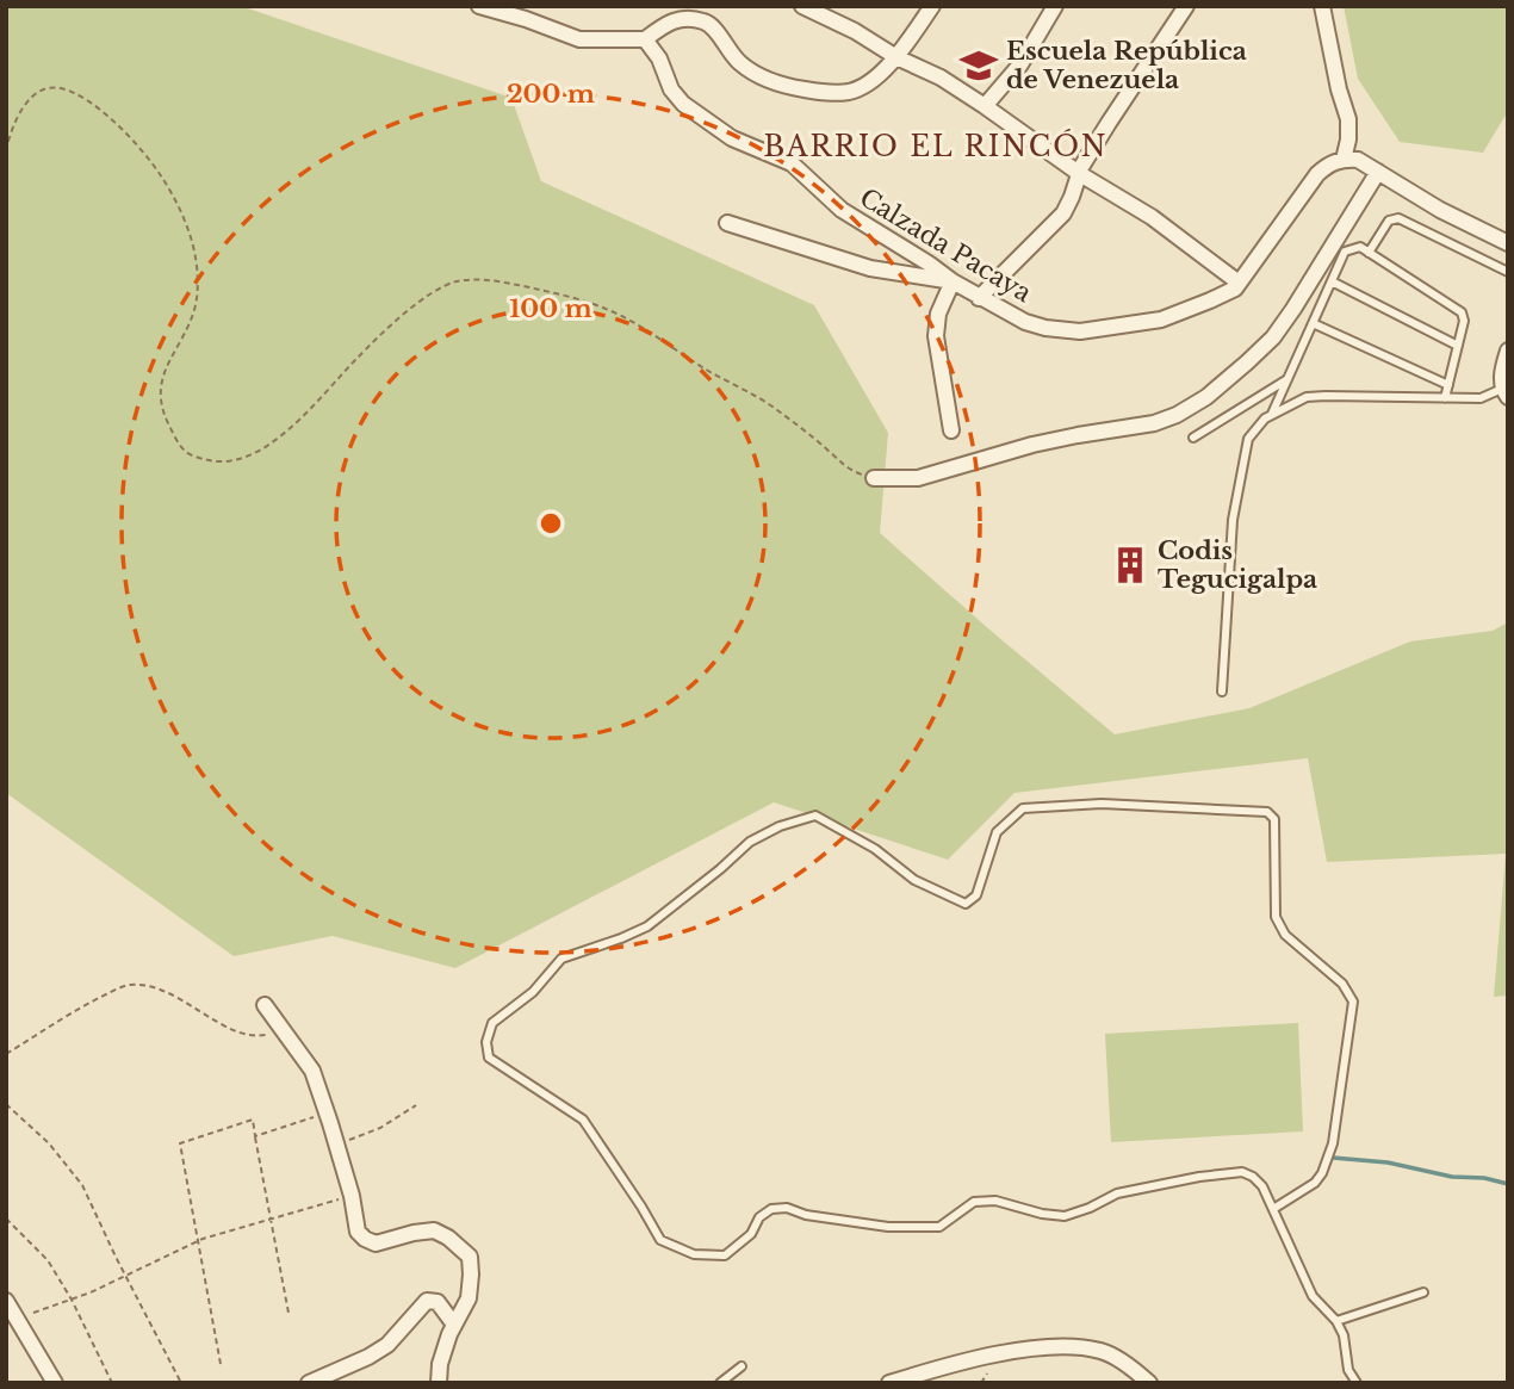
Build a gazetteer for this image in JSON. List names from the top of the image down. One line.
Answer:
{"streets":{"street":["Calzada Pacaya"]},"districts":["BARRIO EL RINCÓN"],"places":{"school or university":["Escuela República de Venezuela"],"building":["Codis Tegucigalpa"]},"rings":["200 m","100 m"]}
